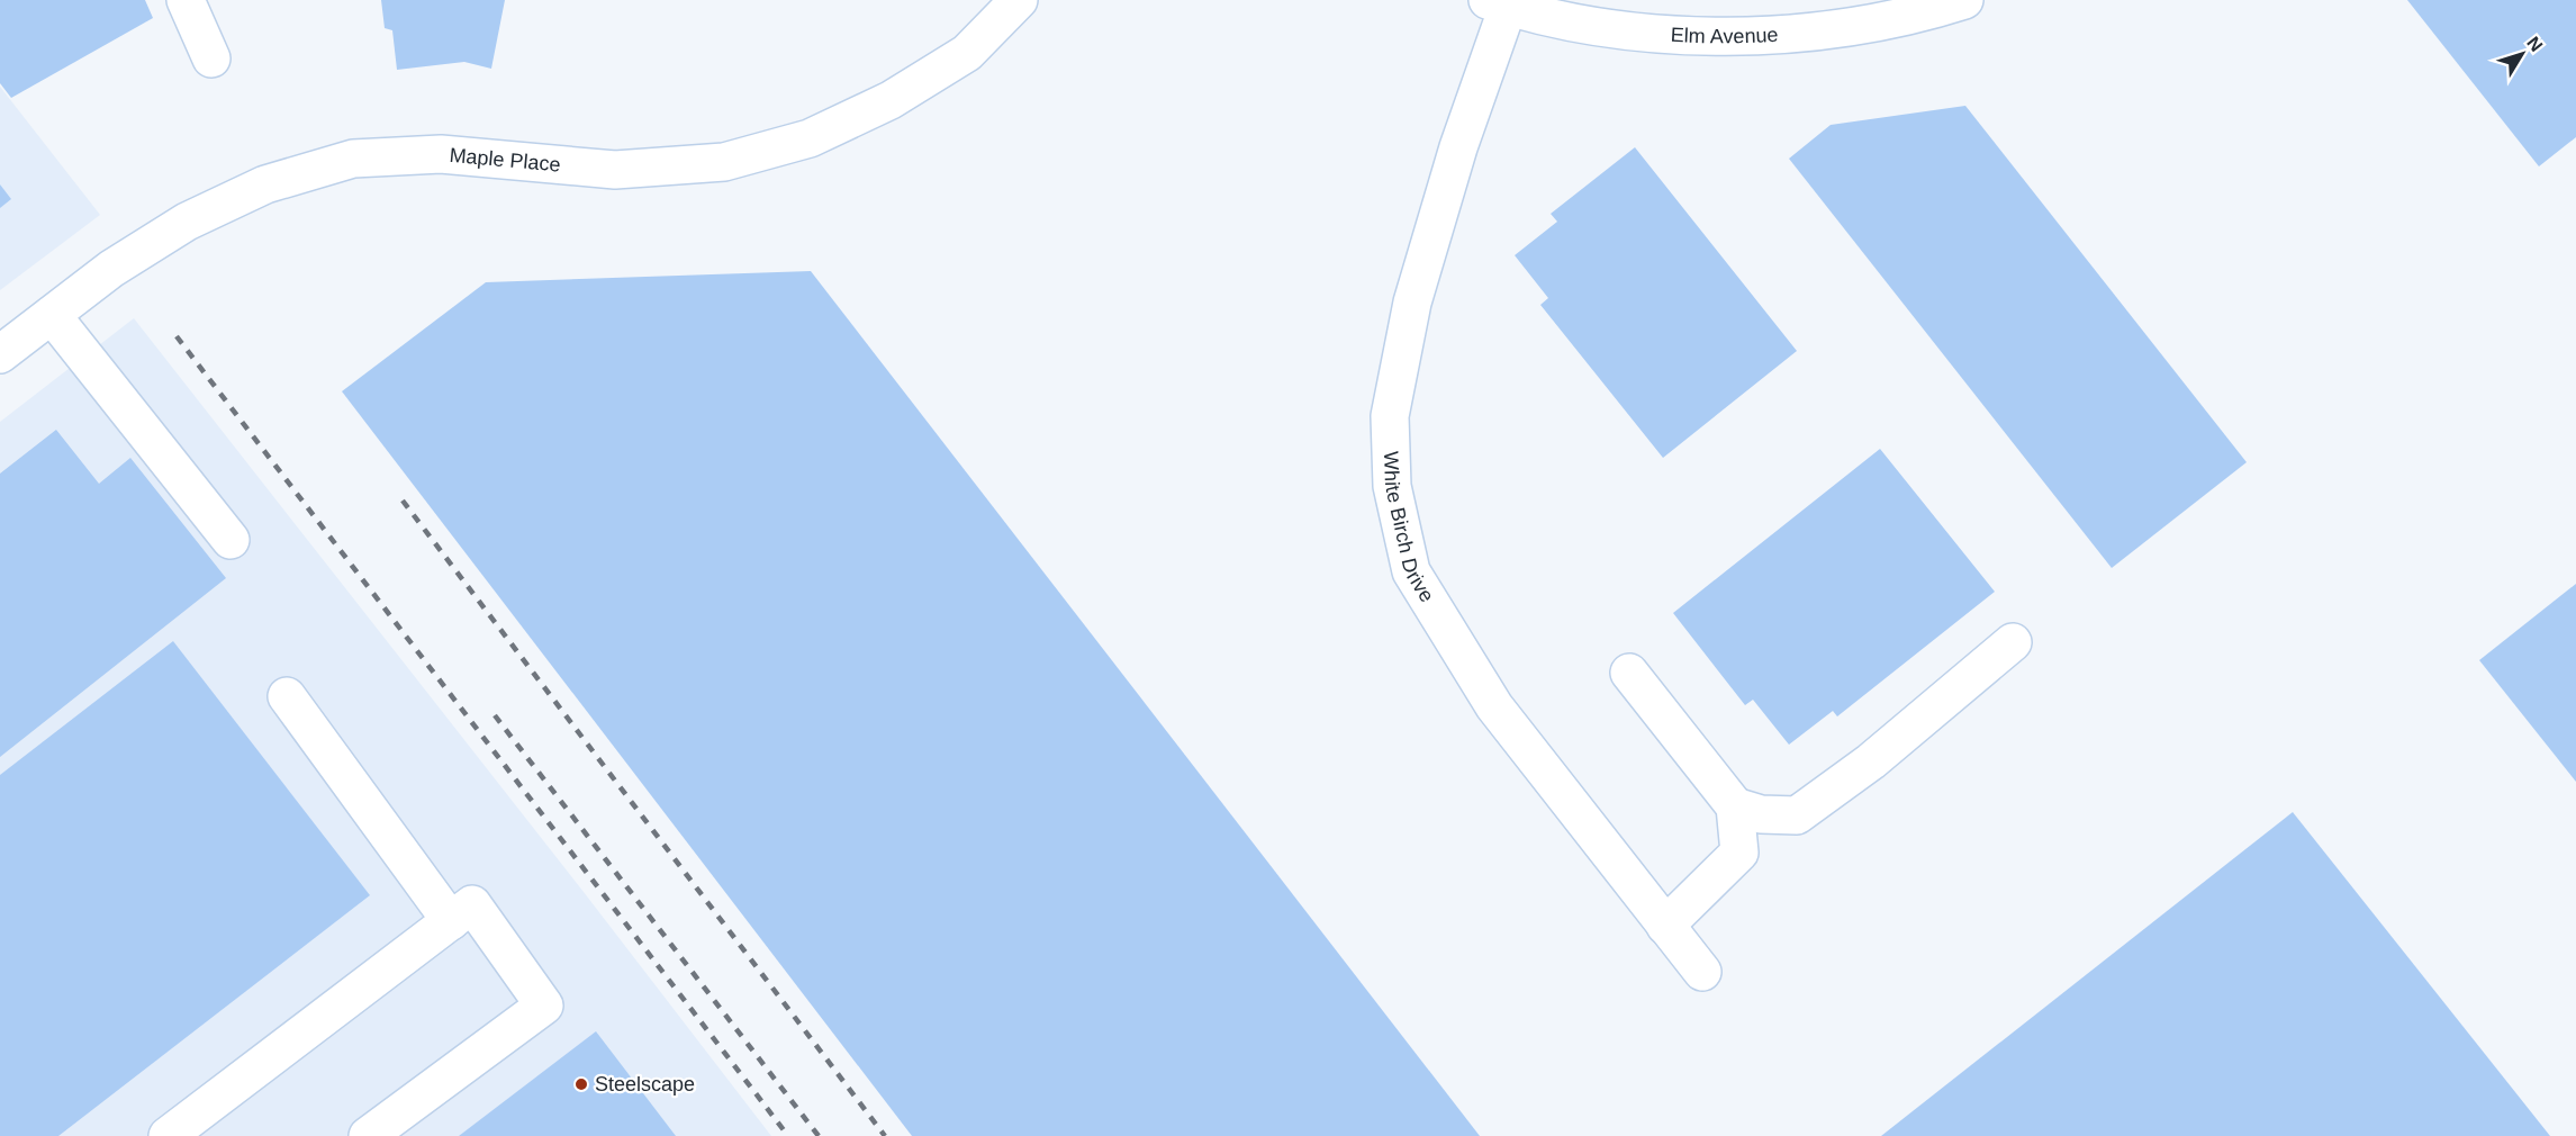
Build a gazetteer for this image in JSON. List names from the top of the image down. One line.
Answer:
{"streets":{"street":["Elm Avenue","Maple Place","White Birch Drive"]},"crossings":[["Elm Avenue","White Birch Drive"]],"places":["Steelscape"],"north":"top right"}
